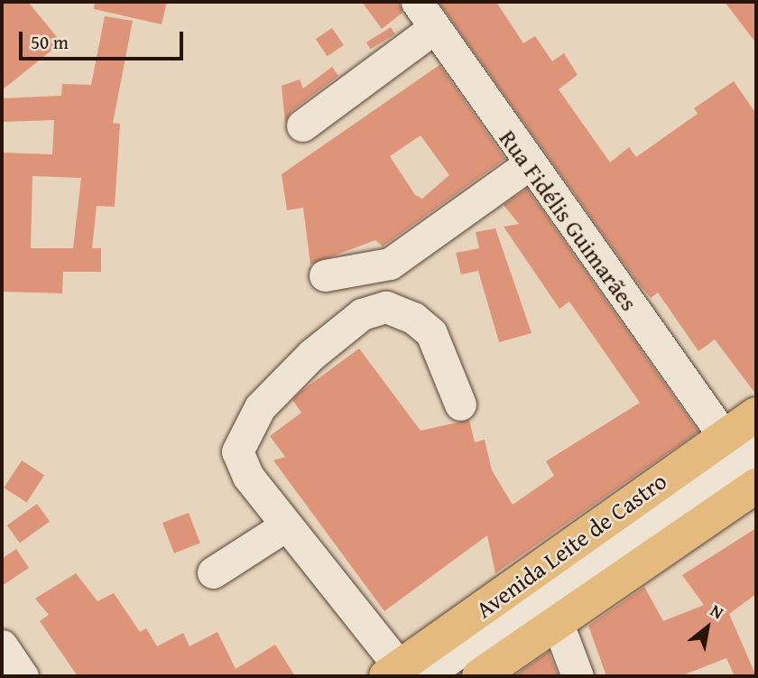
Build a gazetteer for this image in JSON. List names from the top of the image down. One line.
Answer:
{"streets":{"highway":["Avenida Leite de Castro"],"street":["Rua Fidélis Guimarães"]},"crossings":[["Rua Fidélis Guimarães","Avenida Leite de Castro"]],"scale_bar":"50 m","north":"top right"}
